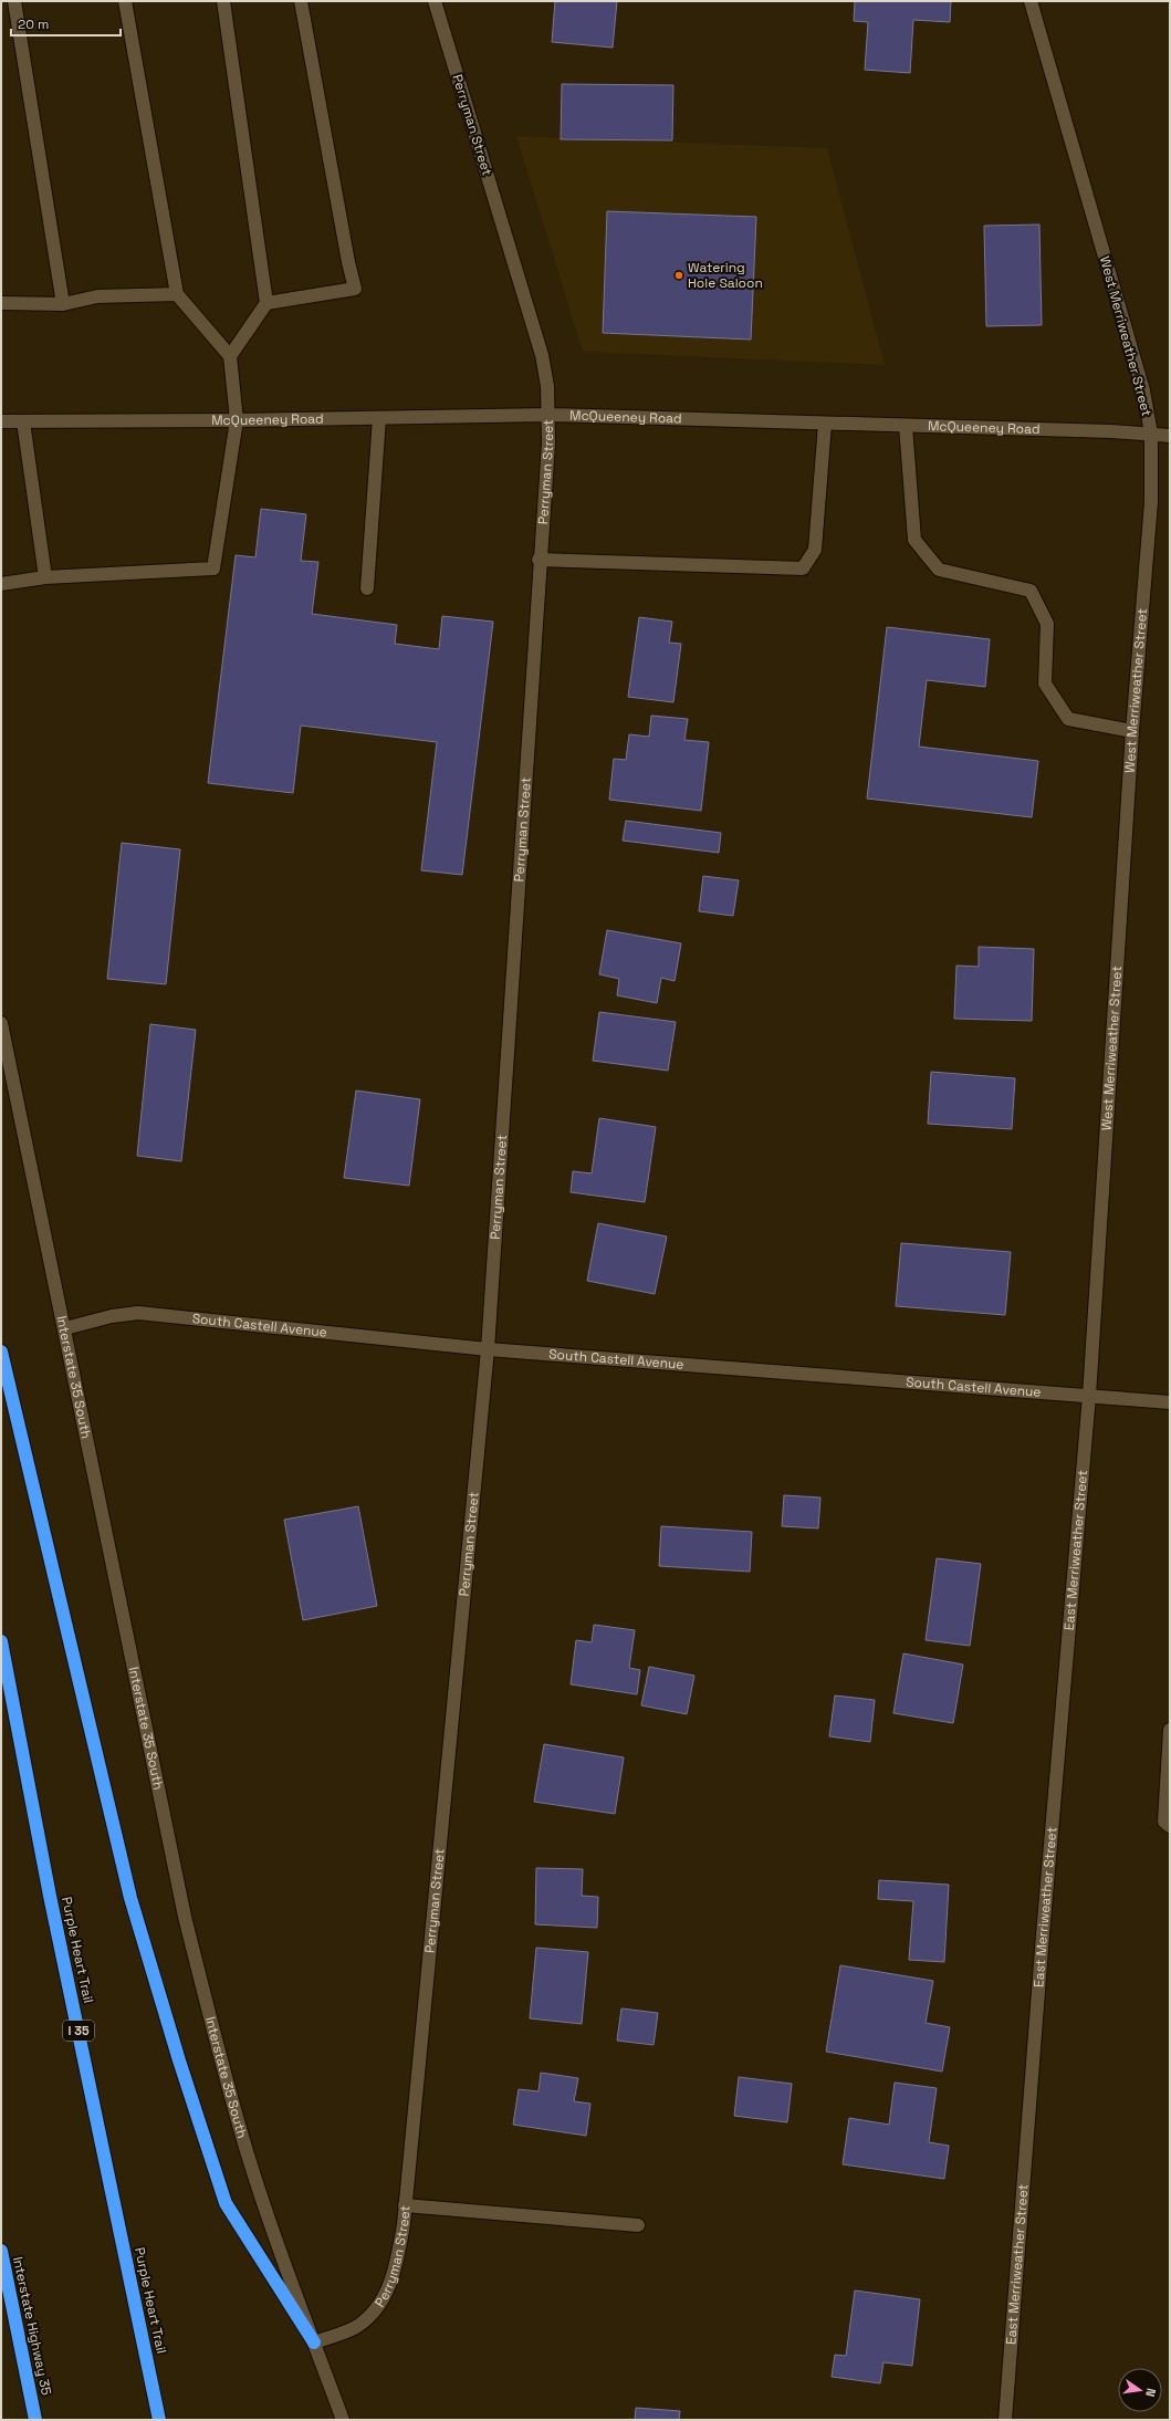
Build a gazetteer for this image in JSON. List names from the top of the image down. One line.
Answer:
{"streets":{"highway":["Purple Heart Trail","I 35","Interstate Highway 35"],"street":["Perryman Street","West Merriweather Street","McQueeney Road","South Castell Avenue","Interstate 35 South","East Merriweather Street"]},"crossings":[["Perryman Street","McQueeney Road"],["Perryman Street","South Castell Avenue"],["Perryman Street","Interstate 35 South"],["West Merriweather Street","McQueeney Road"],["West Merriweather Street","South Castell Avenue"],["West Merriweather Street","East Merriweather Street"],["South Castell Avenue","Interstate 35 South"],["South Castell Avenue","East Merriweather Street"]],"places":["Watering Hole Saloon"],"scale_bar":"20 m","north":"right"}
